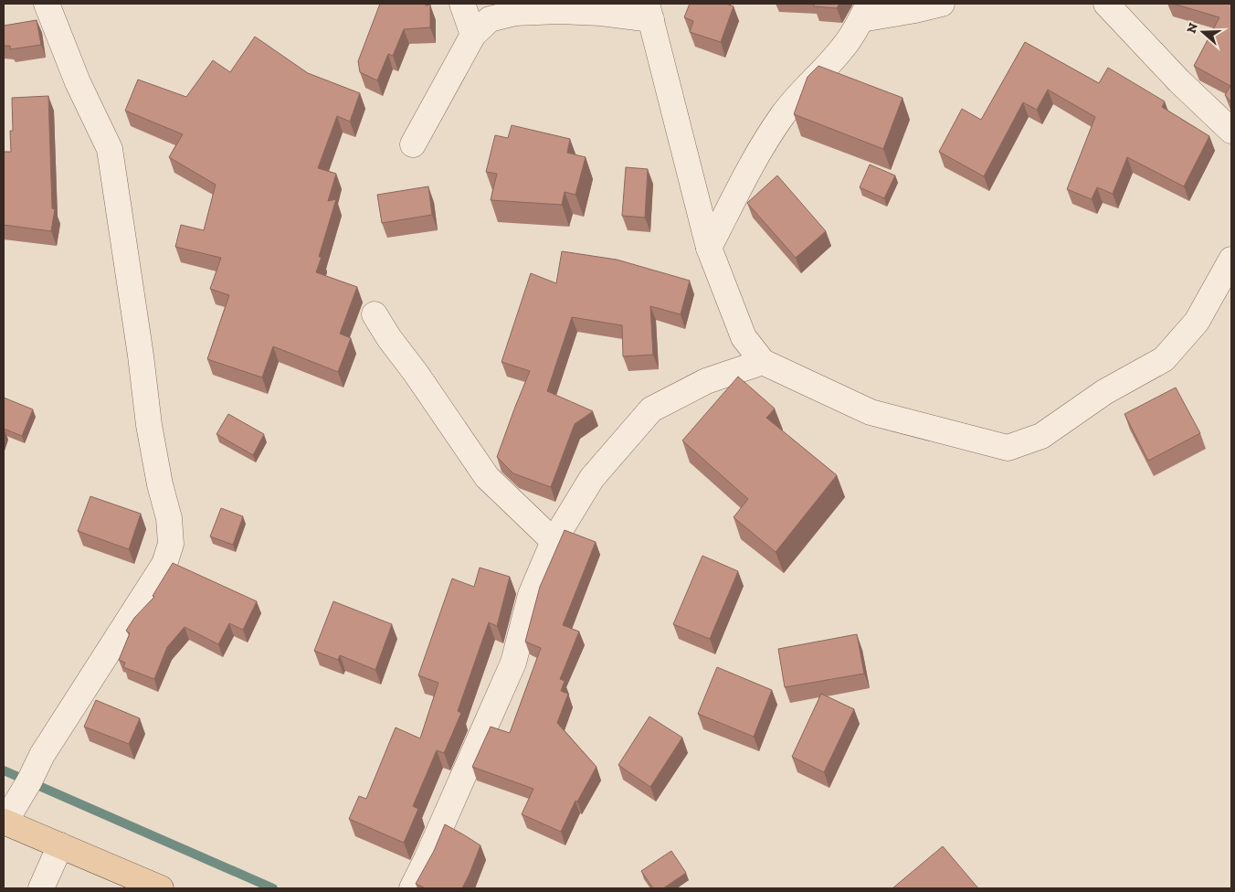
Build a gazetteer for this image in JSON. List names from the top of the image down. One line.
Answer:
{"north":"left"}
